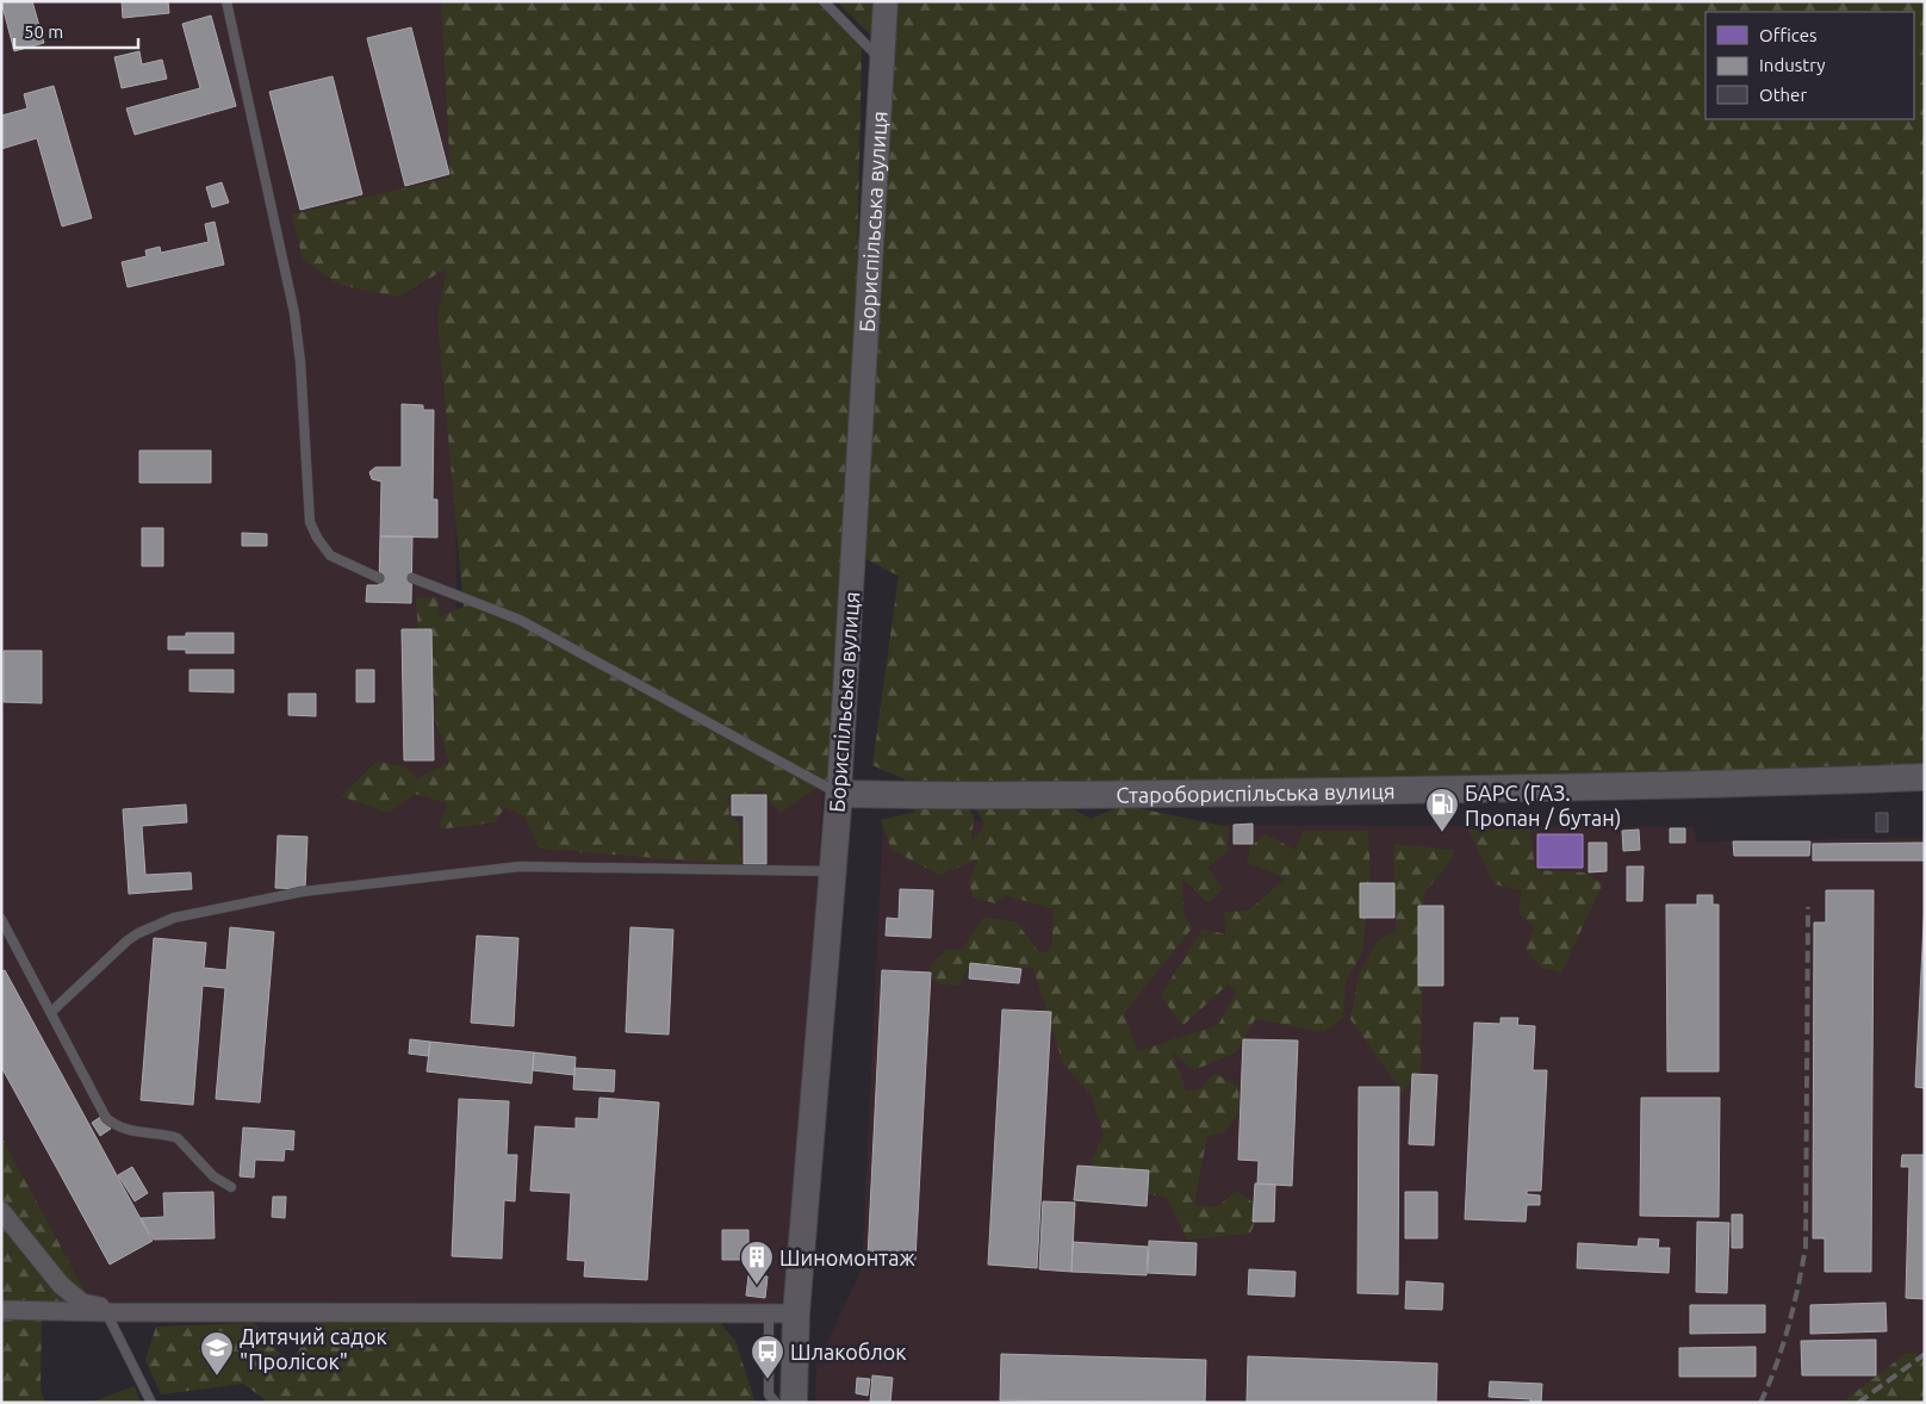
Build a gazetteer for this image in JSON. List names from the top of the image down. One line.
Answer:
{"streets":{"main road":["Бориспільська вулиця","Старобориспільська вулиця"]},"crossings":[["Бориспільська вулиця","Старобориспільська вулиця"]],"places":{"fuel station":["БАРС (ГАЗ. Пропан / бутан)"],"building":["Шиномонтаж"],"school or university":["Дитячий садок \"Пролісок\""],"bus stop":["Шлакоблок"]},"legend":["Offices","Industry","Other"],"scale_bar":"50 m"}
